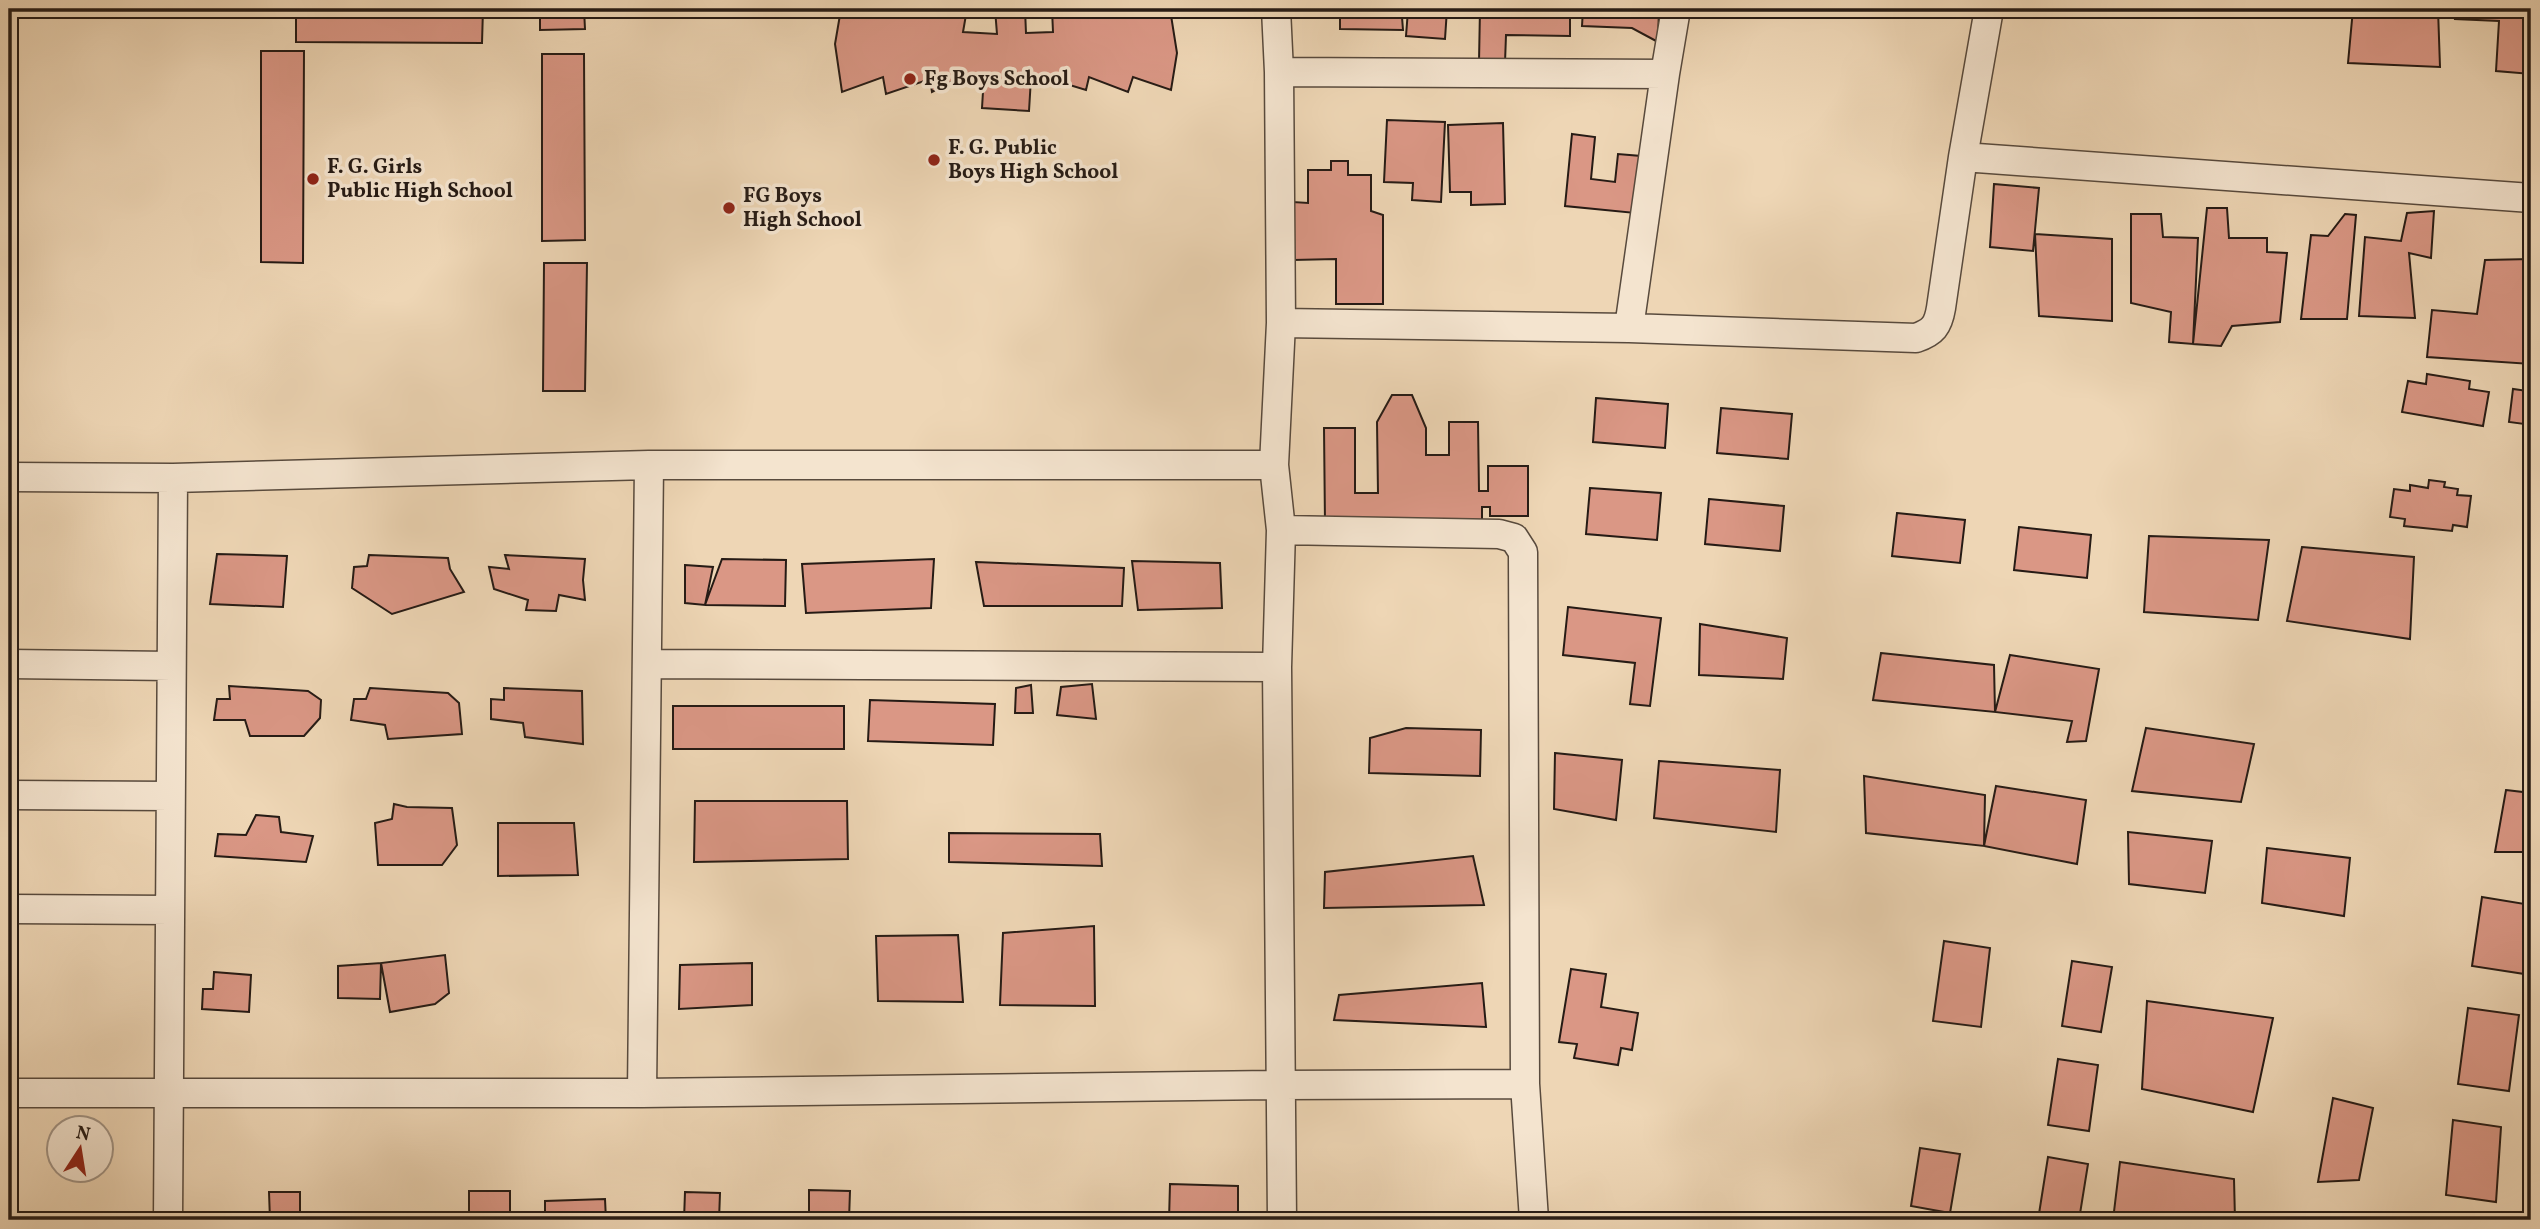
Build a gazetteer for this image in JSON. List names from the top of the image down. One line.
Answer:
{"places":["Fg Boys School","F. G. Public Boys High School","F. G. Girls Public High School","FG Boys High School"],"north":"top"}
